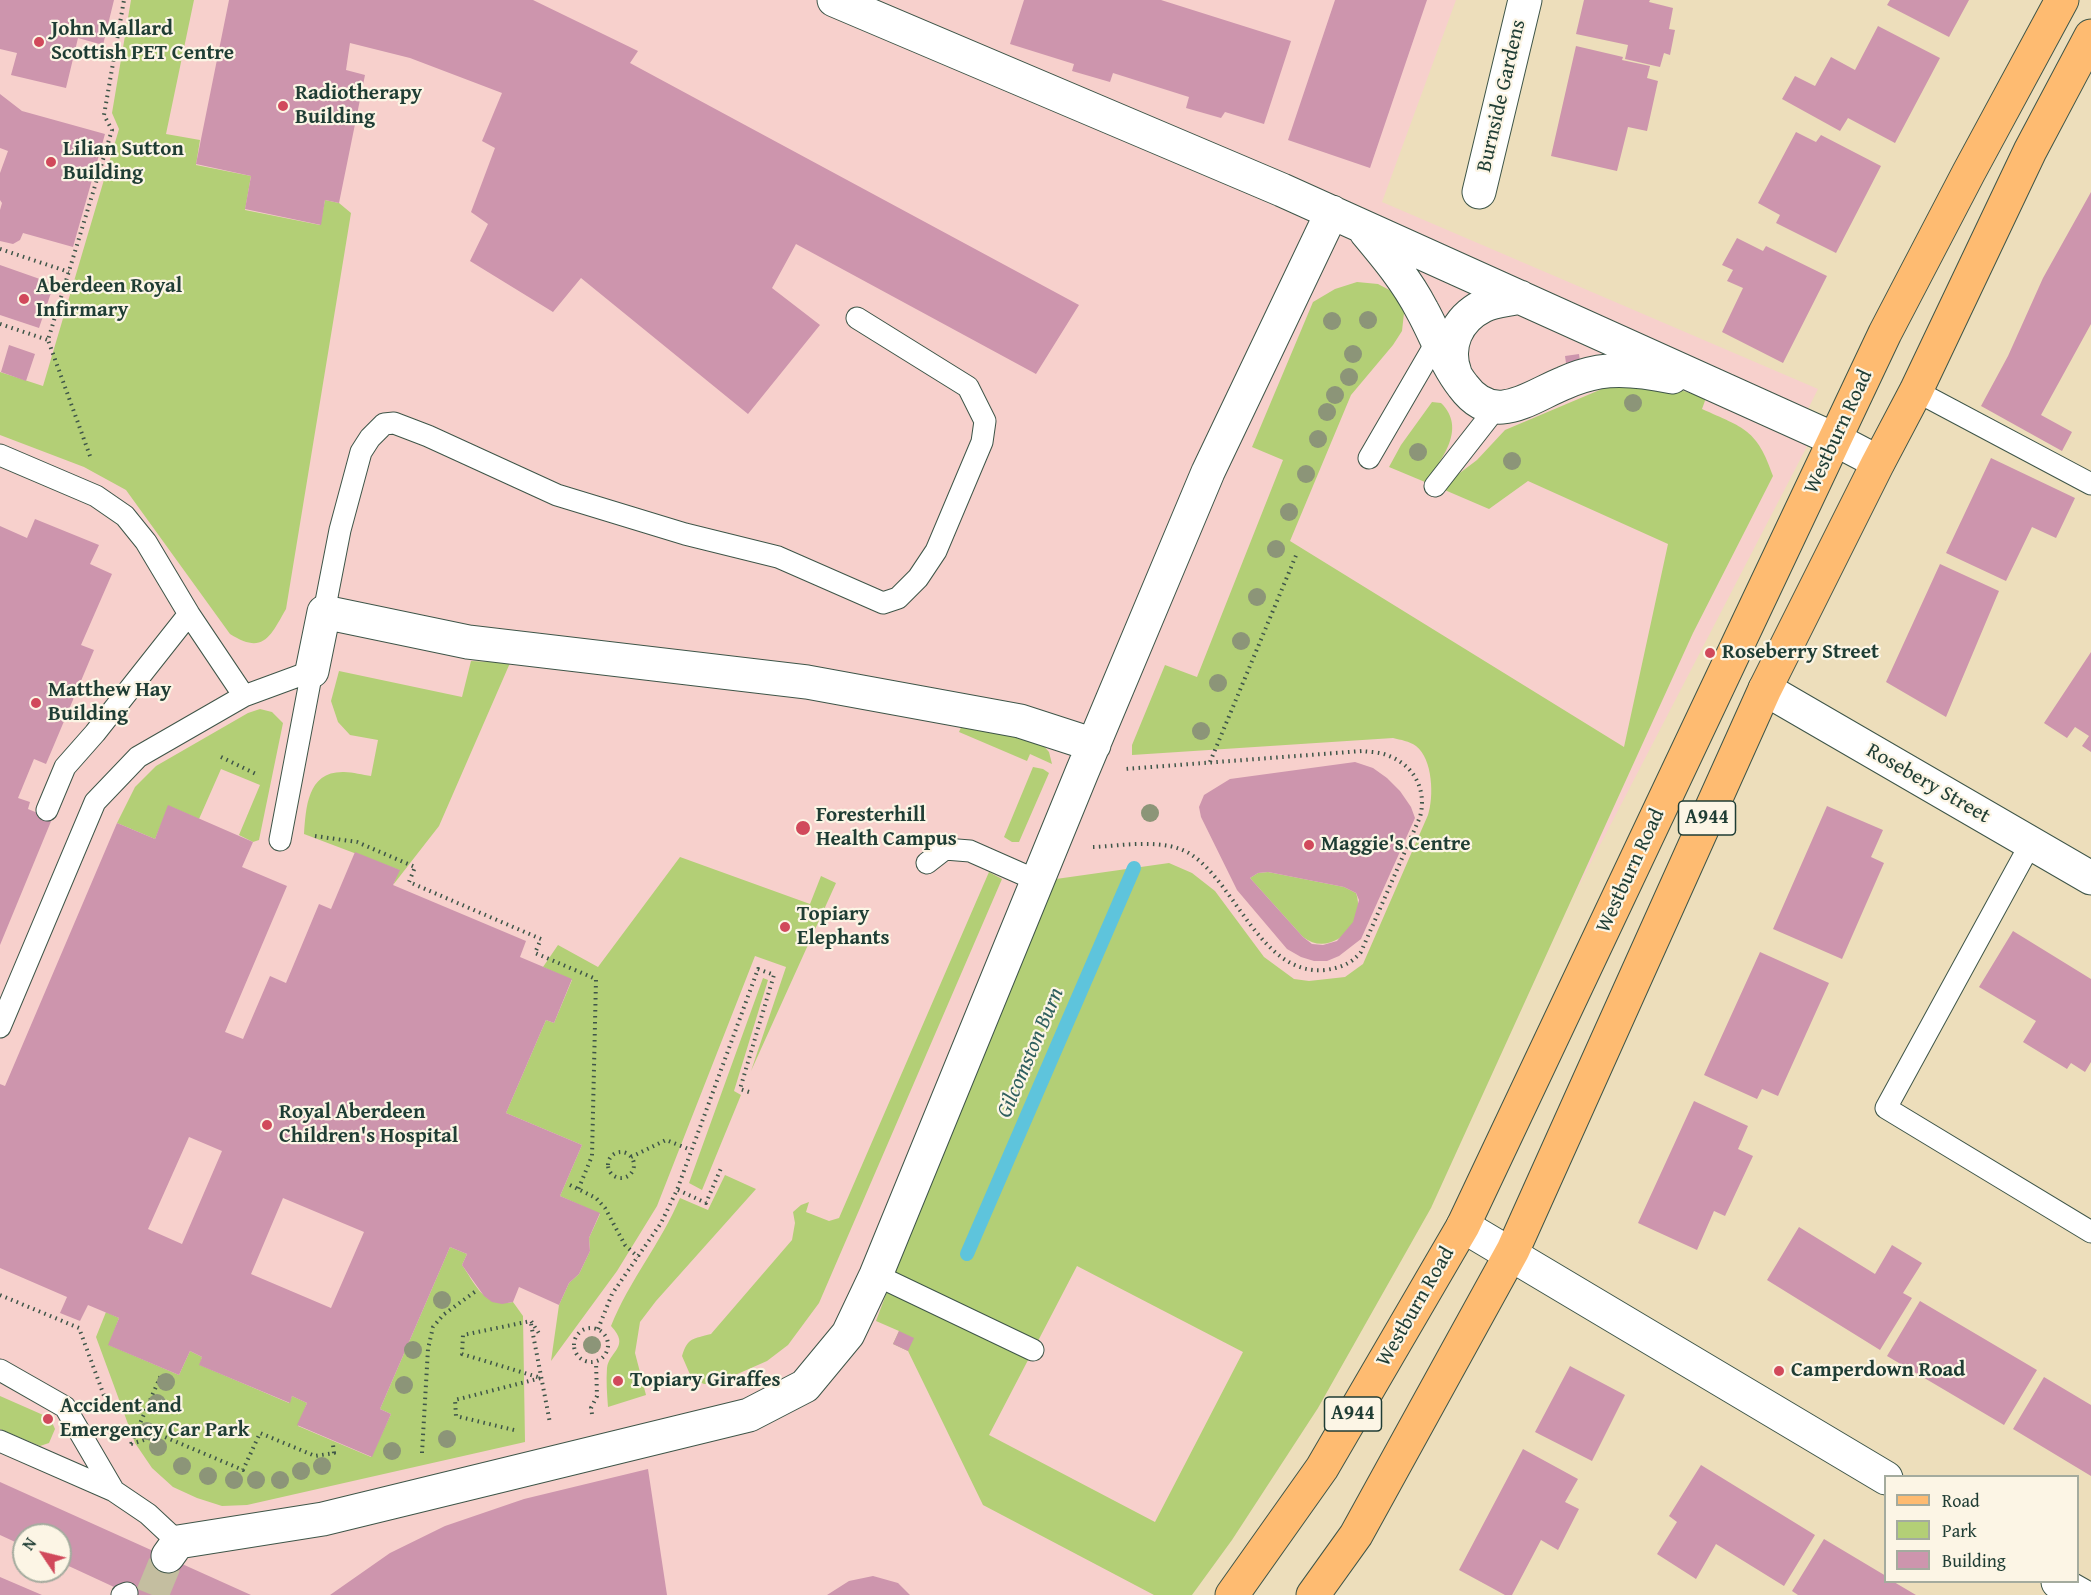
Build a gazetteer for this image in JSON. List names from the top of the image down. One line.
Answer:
{"streets":{"main road":["Westburn Road","A944"],"street":["Burnside Gardens","Rosebery Street"]},"crossings":[["Rosebery Street","A944"]],"water":["Gilcomston Burn"],"places":["John Mallard Scottish PET Centre","Radiotherapy Building","Lilian Sutton Building","Aberdeen Royal Infirmary","Roseberry Street","Matthew Hay Building","Foresterhill Health Campus","Maggie's Centre","Topiary Elephants","Royal Aberdeen Children's Hospital","Camperdown Road","Topiary Giraffes","Accident and Emergency Car Park"],"legend":["Road","Park","Building"],"north":"top left"}
